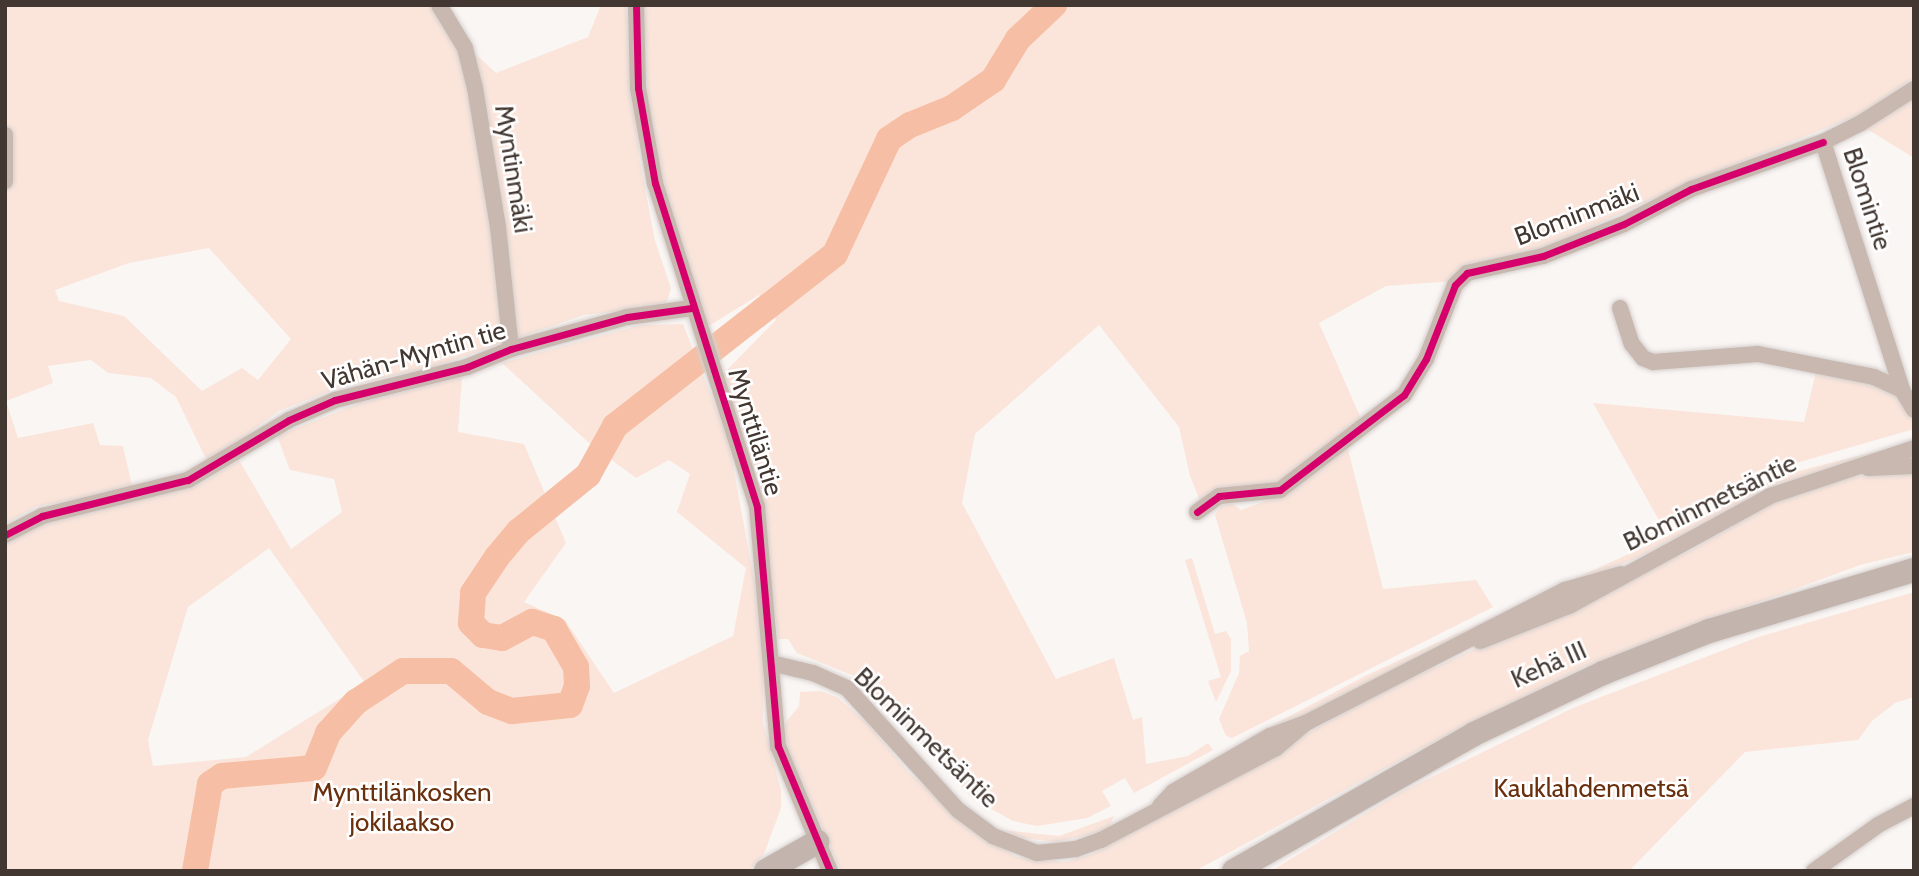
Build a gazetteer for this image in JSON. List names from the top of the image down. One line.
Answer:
{"streets":{"highway":["Kehä III"],"street":["Myntinmäki","Blomintie","Blominmäki","Vähän-Myntin tie","Mynttiläntie","Blominmetsäntie"]},"crossings":[["Myntinmäki","Vähän-Myntin tie"],["Blomintie","Blominmäki"],["Vähän-Myntin tie","Mynttiläntie"],["Mynttiläntie","Blominmetsäntie"]],"parks":["Kauklahdenmetsä","Mynttilänkosken jokilaakso"]}
